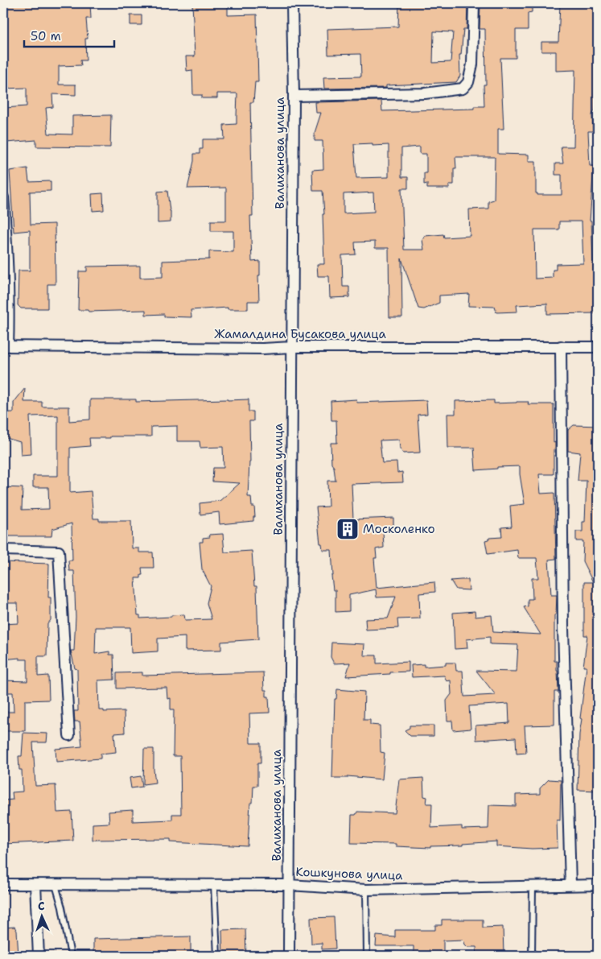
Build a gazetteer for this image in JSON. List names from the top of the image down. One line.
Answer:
{"streets":{"street":["Валиханова улица","Жамалдина Бусакова улица","Кошкунова улица"]},"crossings":[["Валиханова улица","Жамалдина Бусакова улица"],["Валиханова улица","Кошкунова улица"]],"places":{"building":["Москоленко"]},"scale_bar":"50 m","north":"top"}
